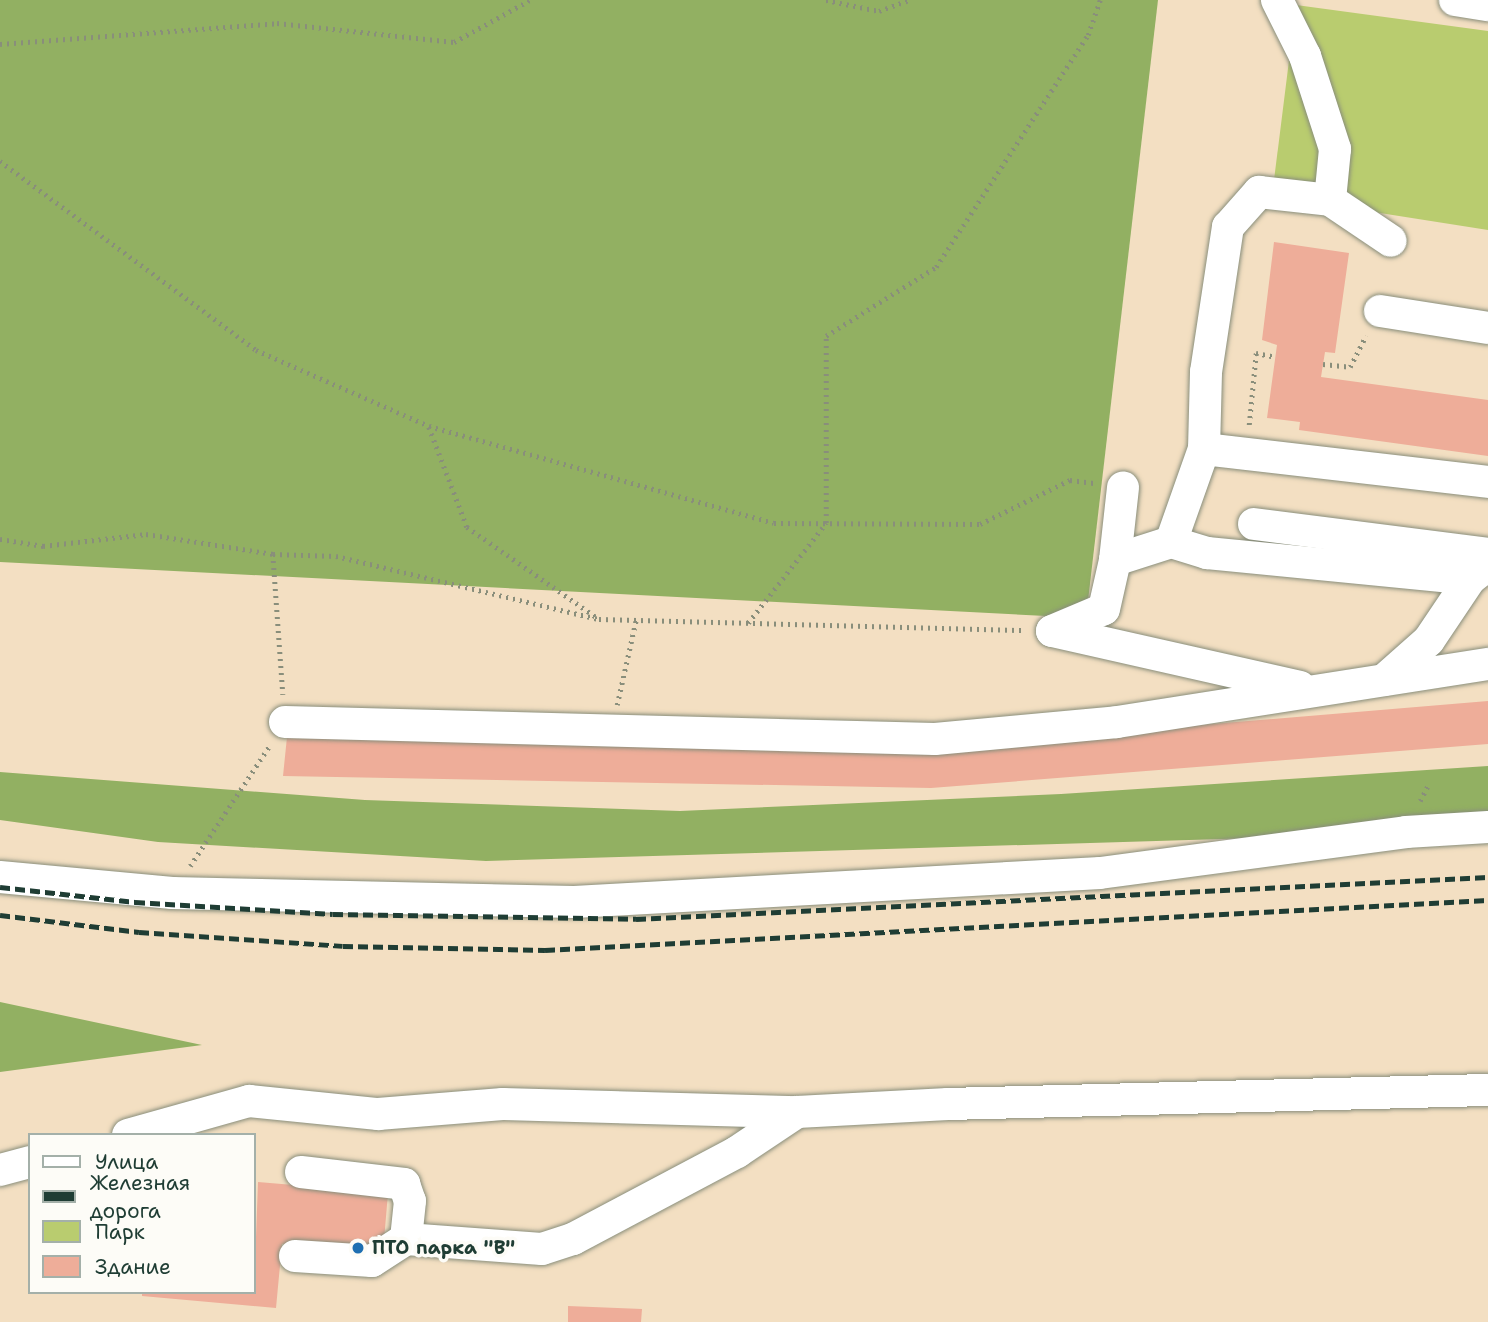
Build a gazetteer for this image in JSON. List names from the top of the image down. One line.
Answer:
{"places":["ПТО парка \"В\""],"legend":["Улица","Железная дорога","Парк","Здание"]}
